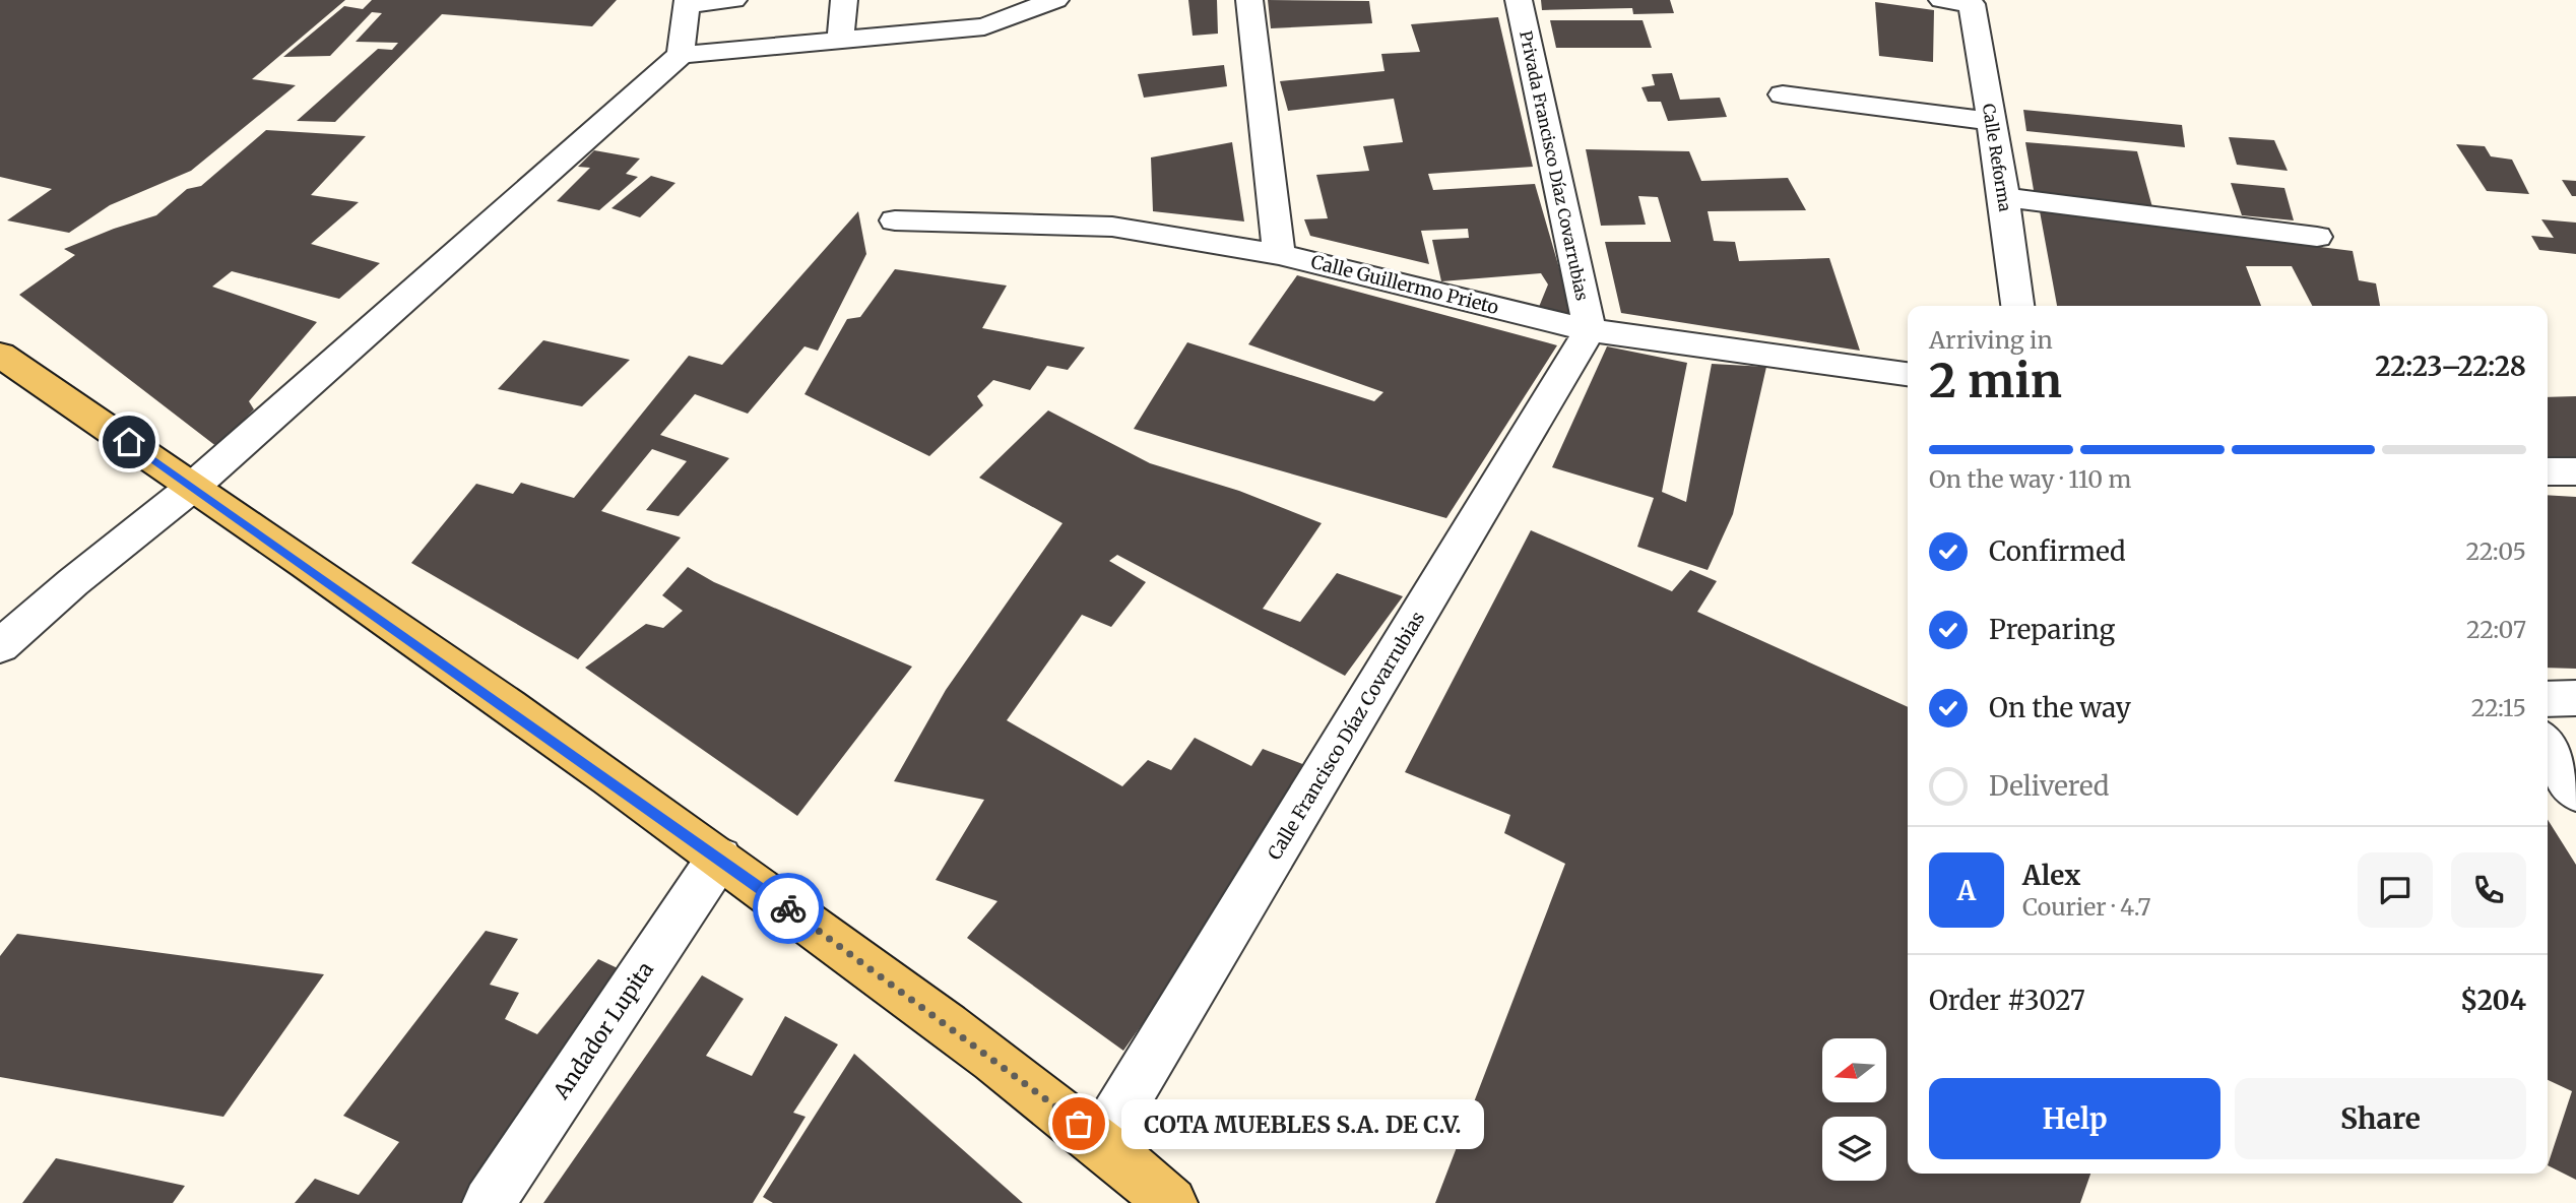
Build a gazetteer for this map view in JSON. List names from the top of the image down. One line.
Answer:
{"streets":{"street":["Calle Reforma","Privada Francisco Díaz Covarrubias","Calle Guillermo Prieto","Calle Francisco Díaz Covarrubias","Andador Lupita"]},"crossings":[["Privada Francisco Díaz Covarrubias","Calle Guillermo Prieto"],["Privada Francisco Díaz Covarrubias","Calle Francisco Díaz Covarrubias"],["Calle Guillermo Prieto","Calle Francisco Díaz Covarrubias"]],"places":["COTA MUEBLES S.A. DE C.V."],"north":"left","page":{"heading":["2 min","Arriving in","22:23–22:28"],"panel":["Alex","Courier · 4.7","Order #3027","$204"],"bar":"On the way · 110 m","list":[["Confirmed","22:05"],["Preparing","22:07"],["On the way","22:15"],"Delivered"],"round":"A","buttons":["Help","Share"],"bubble":"COTA MUEBLES S.A. DE C.V."}}
